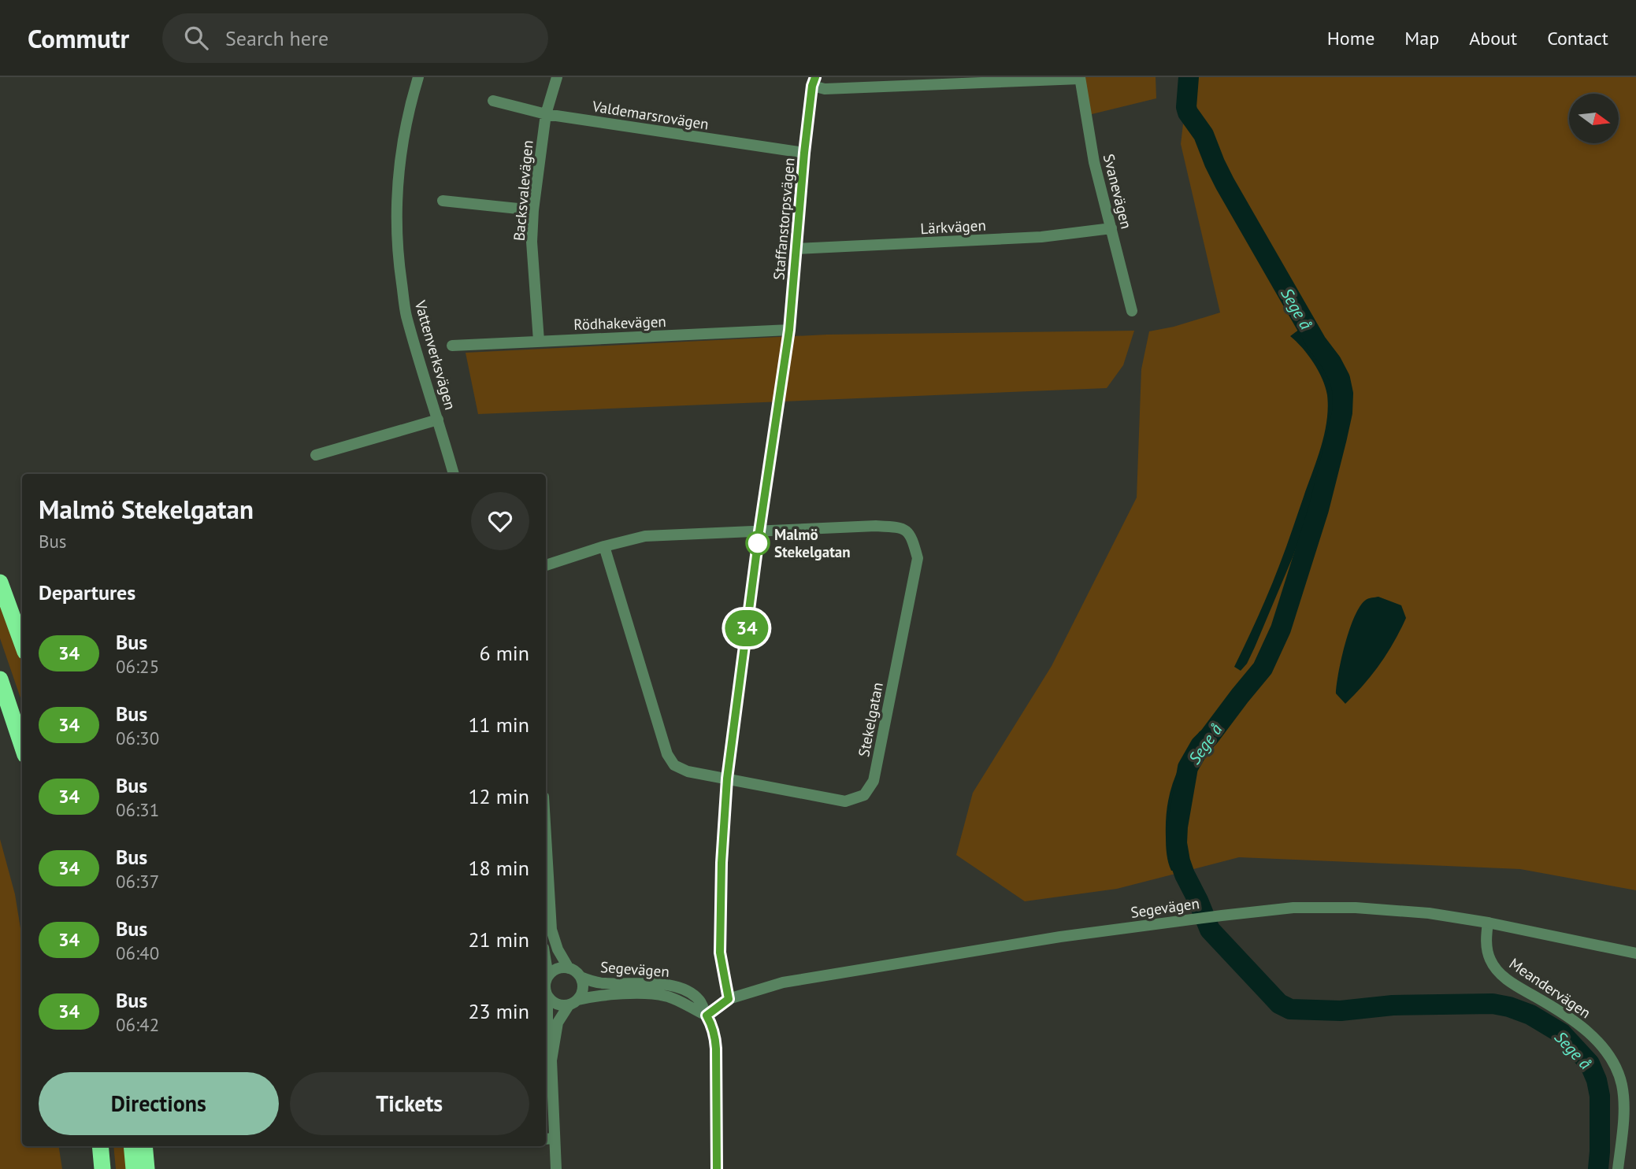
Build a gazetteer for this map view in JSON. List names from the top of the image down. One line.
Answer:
{"streets":{"street":["Valdemarsrovägen","Backsvalevägen","Svanevägen","Staffanstorpsvägen","Lärkvägen","Rödhakevägen","Vattenverksvägen","Stekelgatan","Segevägen","Meandervägen"]},"crossings":[["Valdemarsrovägen","Backsvalevägen"],["Valdemarsrovägen","Staffanstorpsvägen"],["Backsvalevägen","Rödhakevägen"],["Svanevägen","Lärkvägen"],["Staffanstorpsvägen","Lärkvägen"],["Staffanstorpsvägen","Rödhakevägen"],["Segevägen","Meandervägen"]],"water":["Sege å"],"places":["Malmö Stekelgatan"],"lines":["bus line 34"],"north":"right","page":{"header":"Commutr","search":"Search here","nav":["Home","Map","About","Contact"],"on_map":"34","heading":[["Malmö Stekelgatan","Bus"],"Departures"],"list":[{"mark":"34","name":"Bus","note":"06:25","value":"6 min"},{"mark":"34","name":"Bus","note":"06:30","value":"11 min"},{"mark":"34","name":"Bus","note":"06:31","value":"12 min"},{"mark":"34","name":"Bus","note":"06:37","value":"18 min"},{"mark":"34","name":"Bus","note":"06:40","value":"21 min"},{"mark":"34","name":"Bus","note":"06:42","value":"23 min"}],"buttons":["Directions","Tickets"]}}
